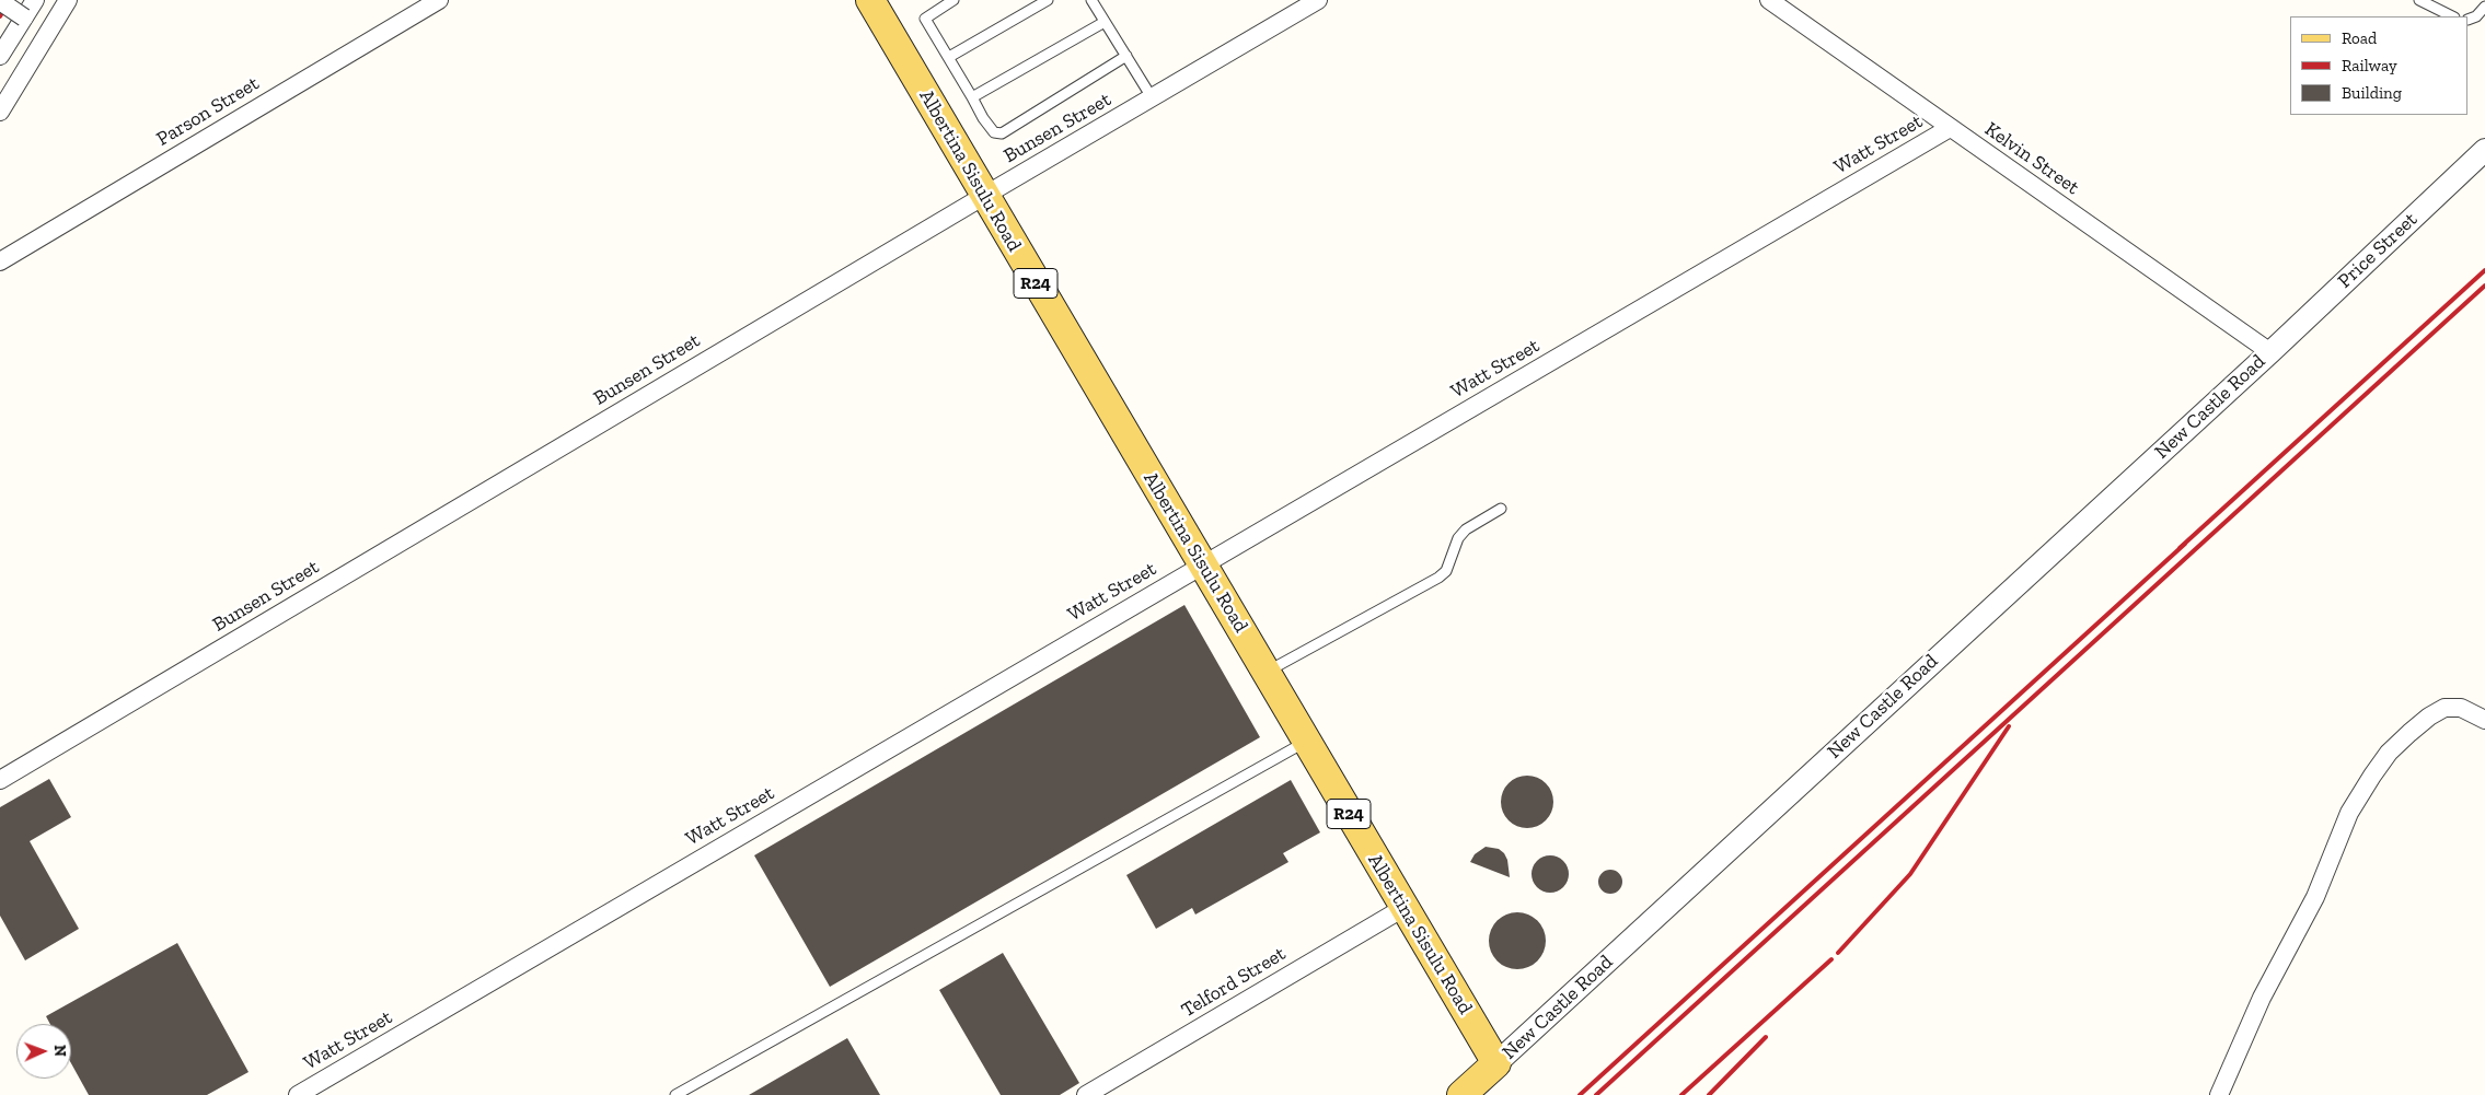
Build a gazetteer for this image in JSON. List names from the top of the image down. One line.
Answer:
{"streets":{"main road":["Albertina Sisulu Road","R24"],"street":["Parson Street","Bunsen Street","Watt Street","Kelvin Street","Price Street","New Castle Road","Telford Street"]},"crossings":[["Bunsen Street","Albertina Sisulu Road"],["Watt Street","Kelvin Street"],["Watt Street","Albertina Sisulu Road"],["Kelvin Street","Price Street"],["Kelvin Street","New Castle Road"],["Albertina Sisulu Road","New Castle Road"],["Albertina Sisulu Road","Telford Street"],["Price Street","New Castle Road"]],"legend":["Road","Railway","Building"],"north":"right"}
